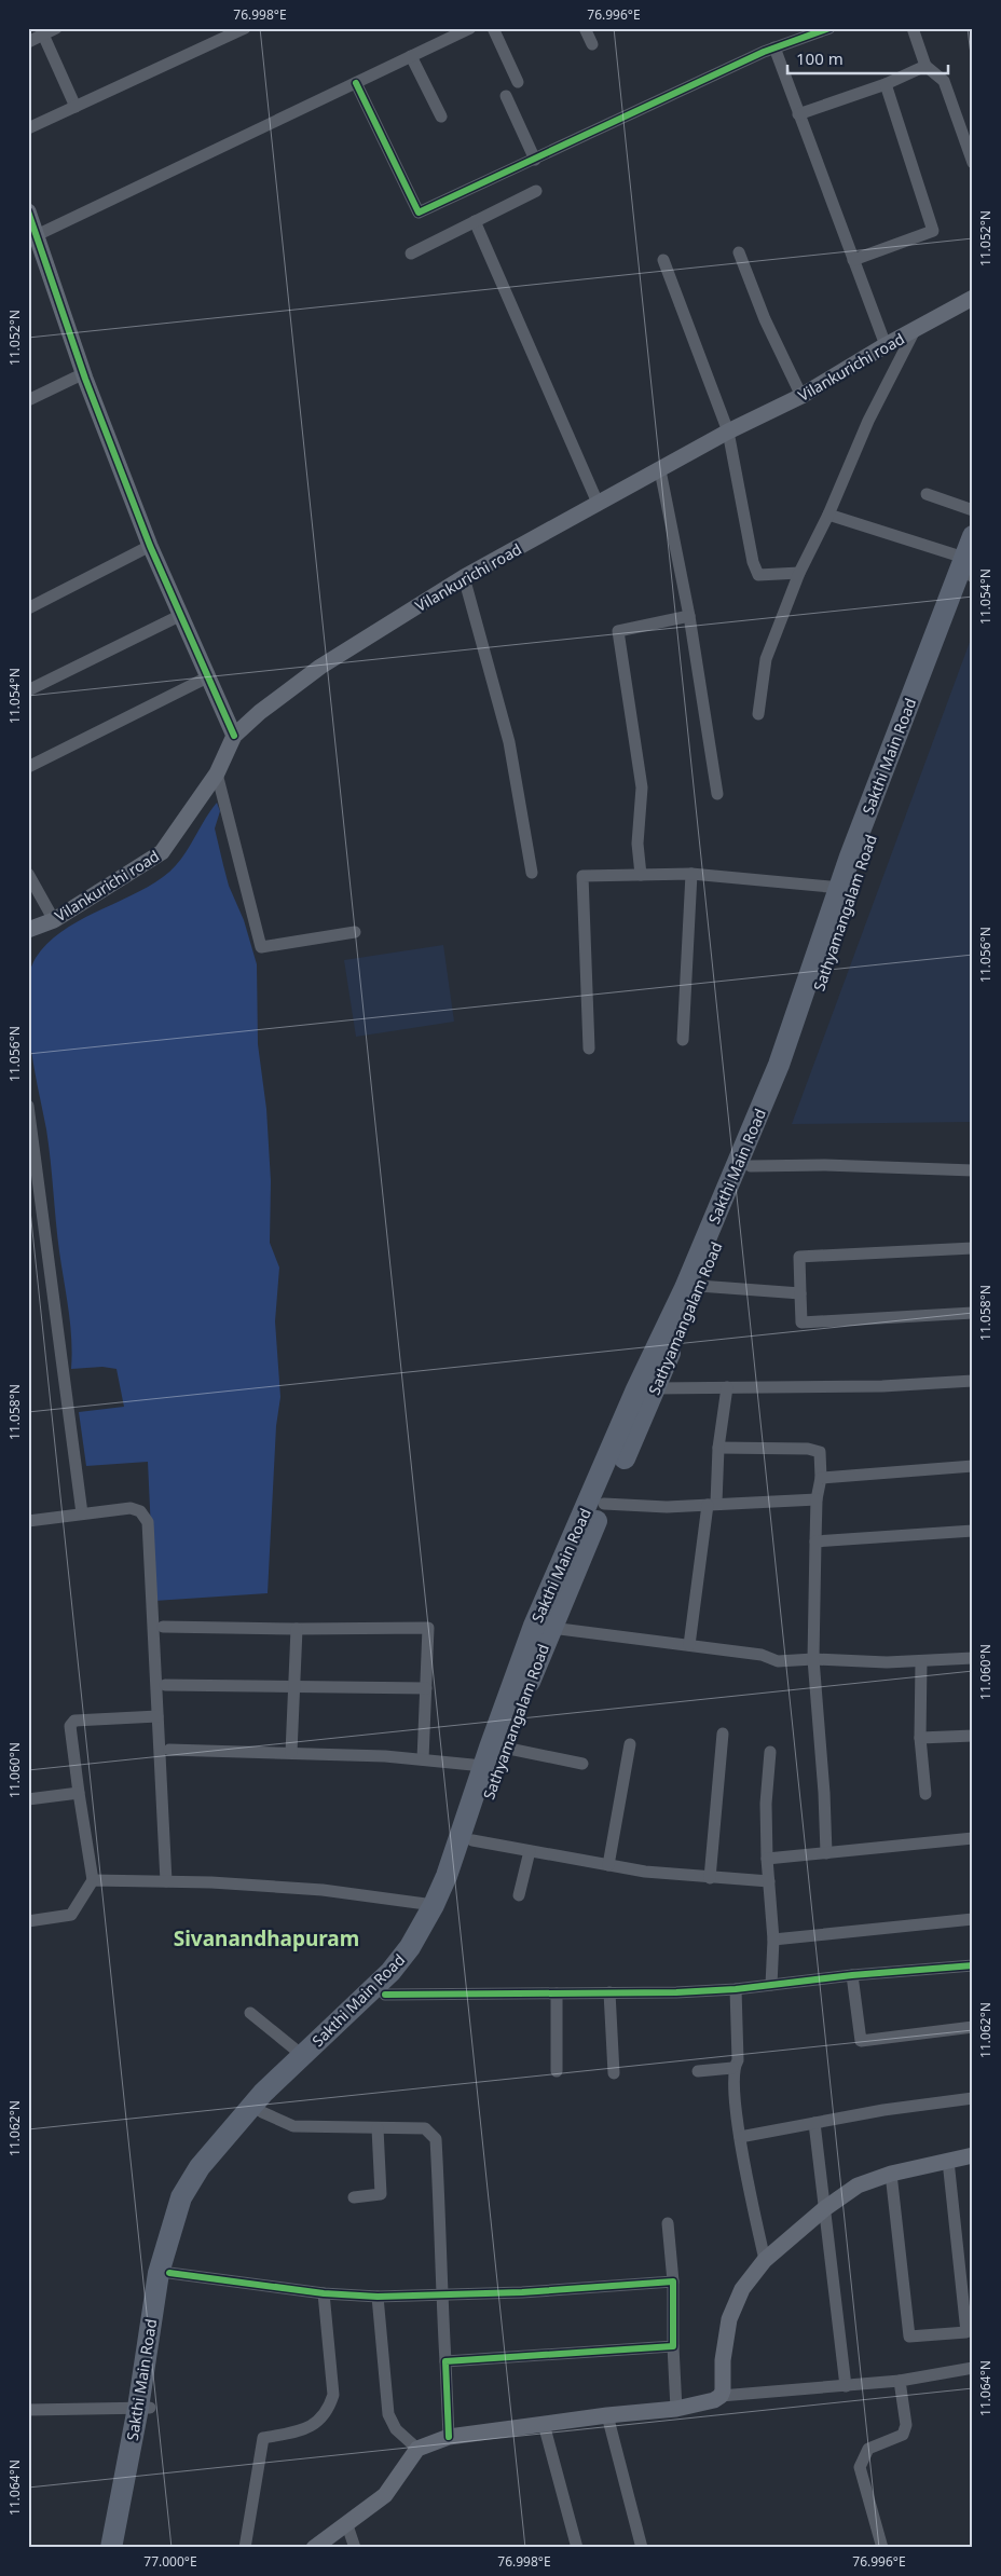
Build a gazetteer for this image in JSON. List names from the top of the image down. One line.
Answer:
{"streets":{"highway":["Sakthi Main Road","Sathyamangalam Road"],"street":["Vilankurichi road"]},"crossings":[["Sakthi Main Road","Sathyamangalam Road"]],"districts":["Sivanandhapuram"],"scale_bar":"100 m","coordinates":["76.998°E","76.996°E","11.052°N","11.054°N","11.056°N","11.058°N","11.060°N","11.062°N","11.064°N","77.000°E"]}
